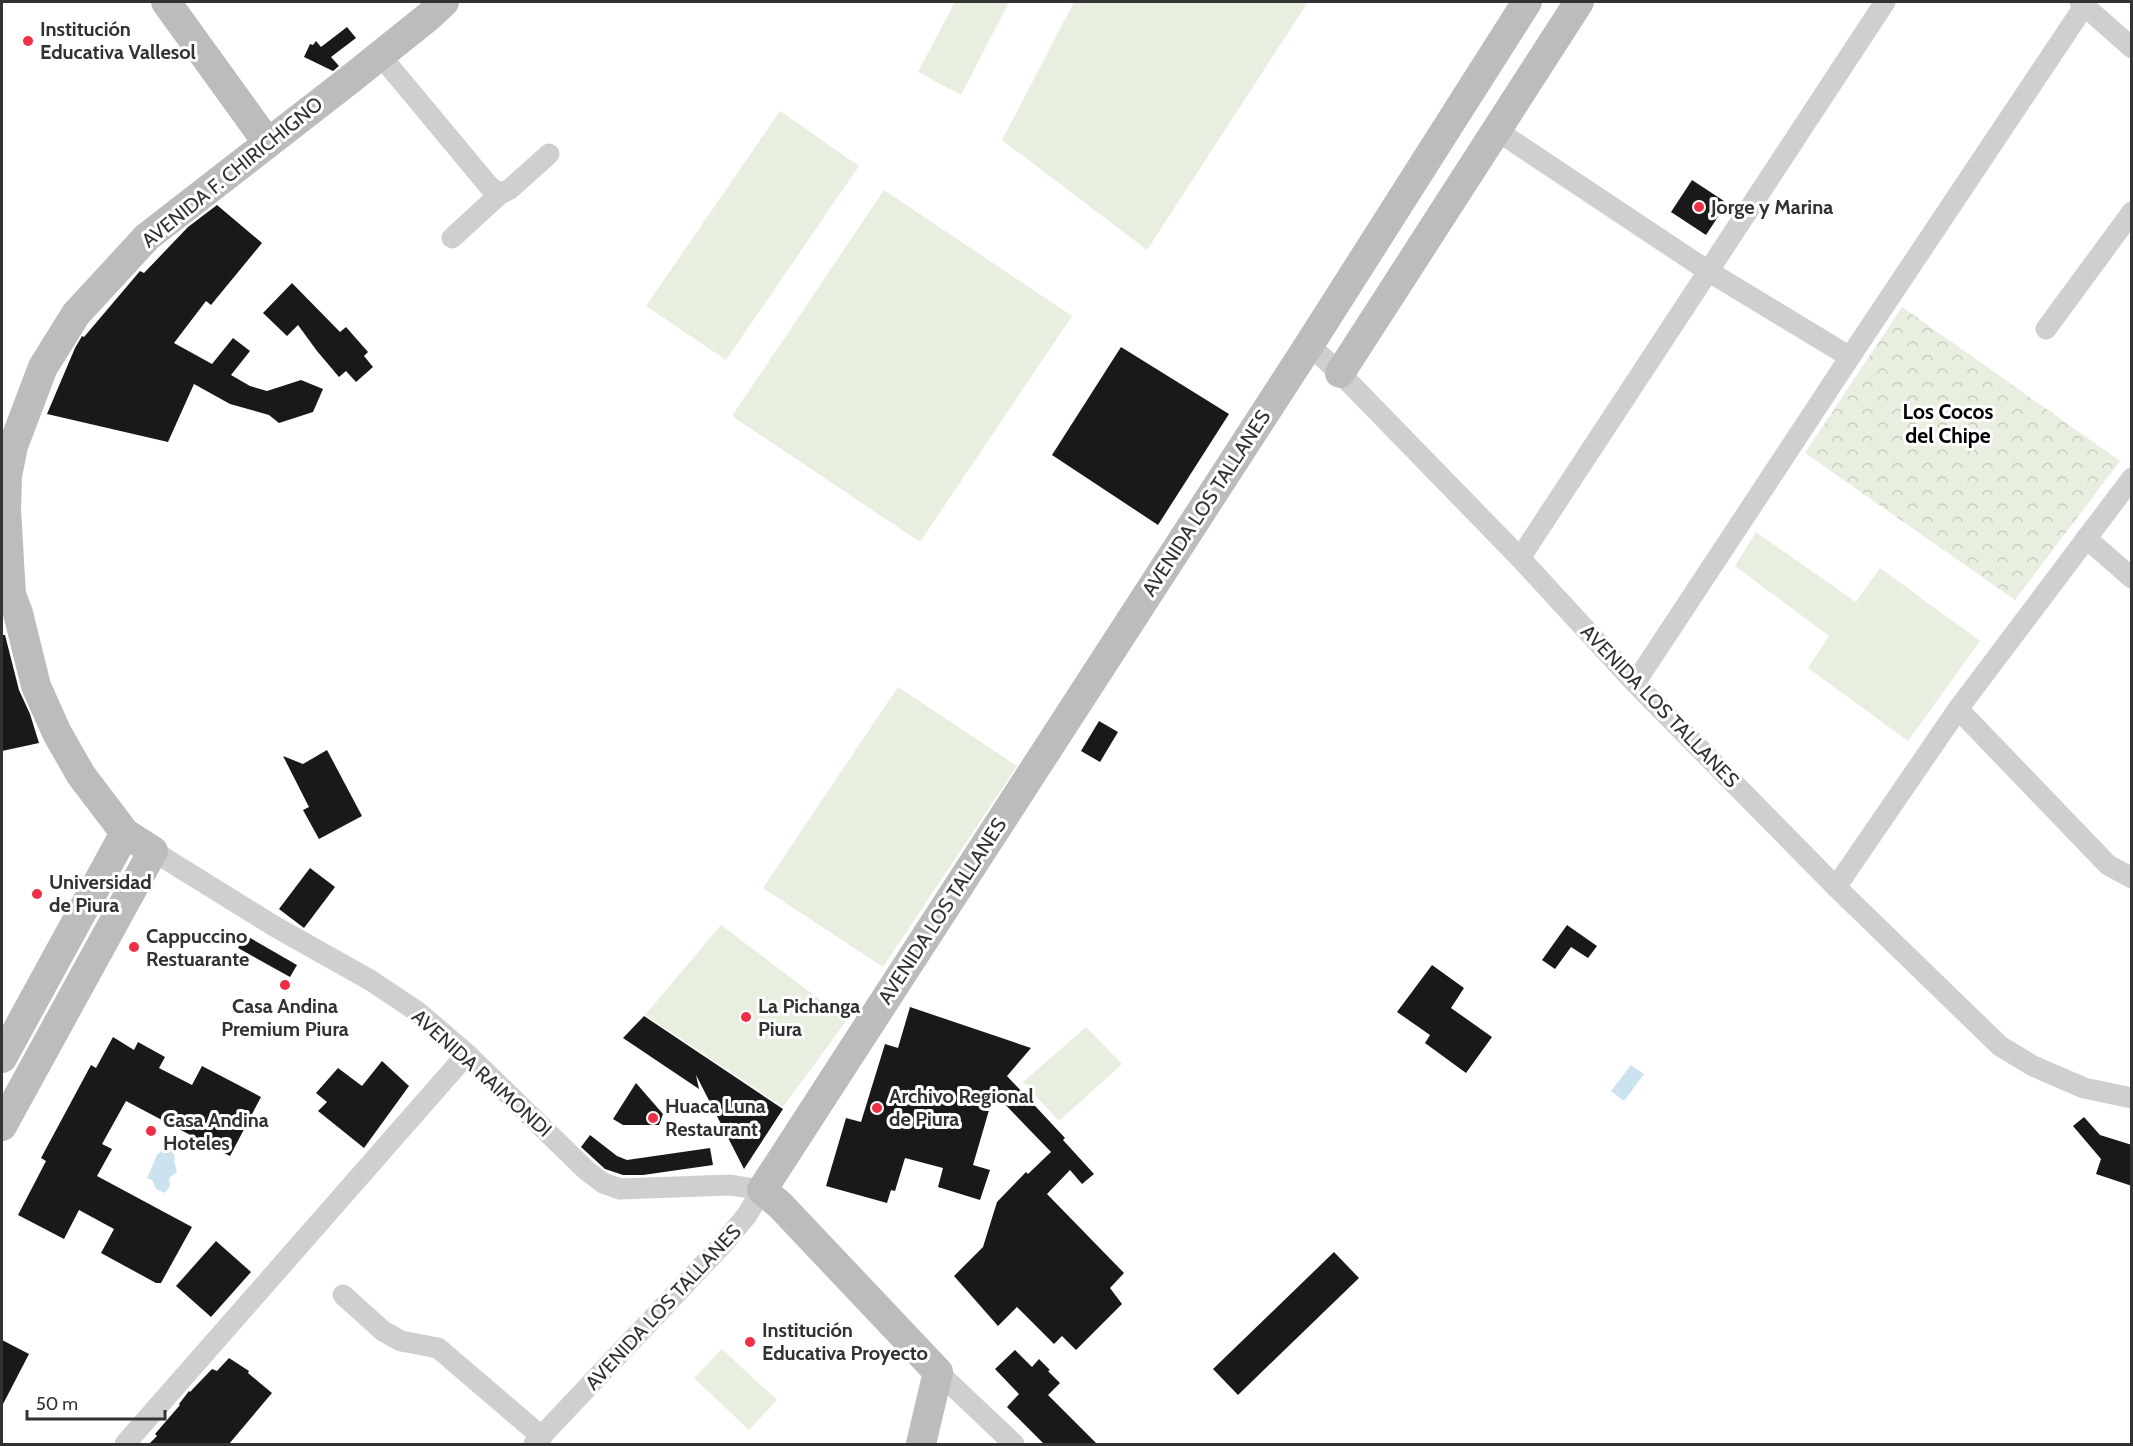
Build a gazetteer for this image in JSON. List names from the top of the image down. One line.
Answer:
{"streets":{"street":["AVENIDA F. CHIRICHIGNO","AVENIDA LOS TALLANES","AVENIDA RAIMONDI"]},"crossings":[["AVENIDA F. CHIRICHIGNO","AVENIDA RAIMONDI"],["AVENIDA LOS TALLANES","AVENIDA RAIMONDI"]],"districts":["Los Cocos del Chipe"],"places":["Institución Educativa Vallesol","Jorge y Marina","Universidad de Piura","Cappuccino Restuarante","Casa Andina Premium Piura","La Pichanga Piura","Archivo Regional de Piura","Huaca Luna Restaurant","Casa Andina Hoteles","Institución Educativa Proyecto"],"scale_bar":"50 m"}
